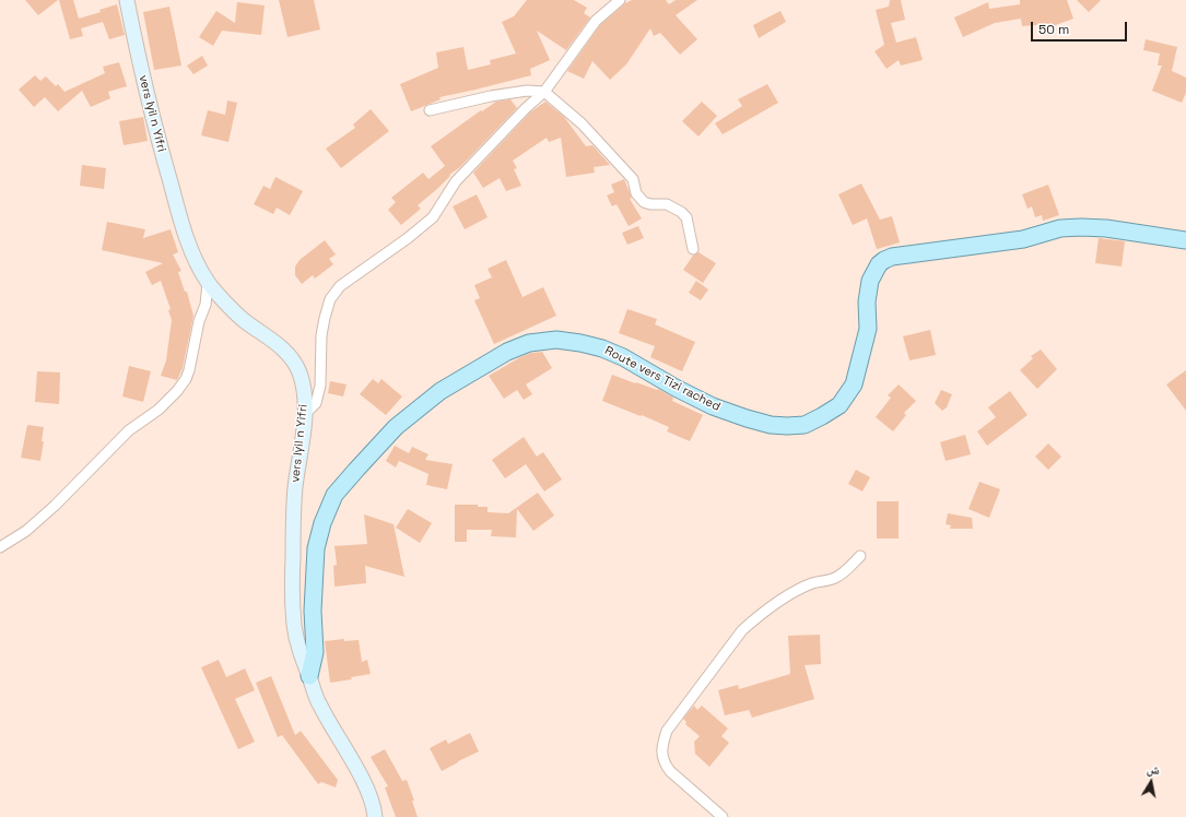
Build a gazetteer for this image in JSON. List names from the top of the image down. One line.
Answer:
{"streets":{"main road":["vers Iγil n Yifri","Route vers Tizi rached"]},"crossings":[["vers Iγil n Yifri","Route vers Tizi rached"]],"scale_bar":"50 m","north":"top"}
